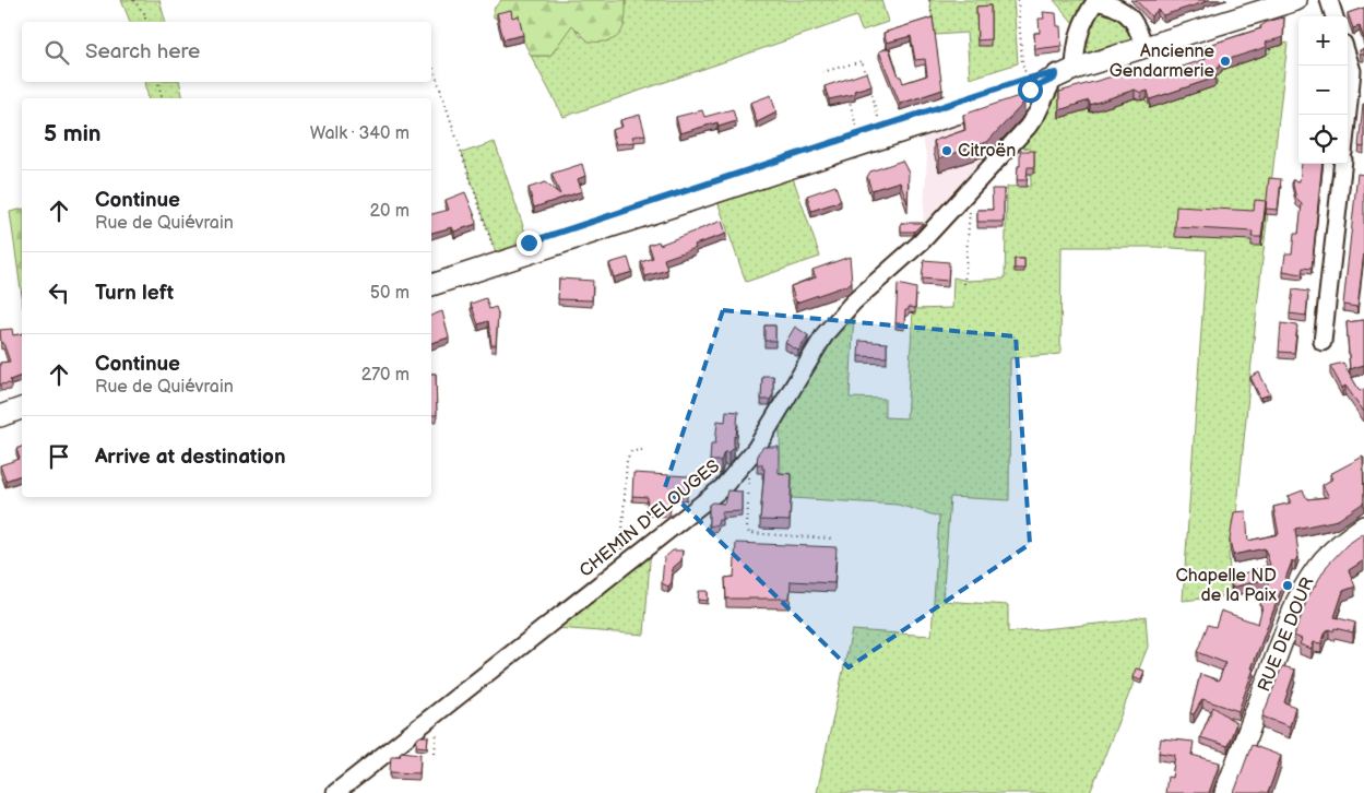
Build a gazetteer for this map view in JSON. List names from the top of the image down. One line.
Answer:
{"streets":{"main road":["RUE DE DOUR"],"street":["CHEMIN D'ELOUGES"]},"places":["Ancienne Gendarmerie","Citroën","Chapelle ND de la Paix"],"page":{"map_buttons":["+","−"],"search":"Search here","heading":["5 min","Walk · 340 m"],"list":[["Continue","Rue de Quiévrain","20 m"],["Turn left","50 m"],["Continue","Rue de Quiévrain","270 m"],"Arrive at destination"]}}
